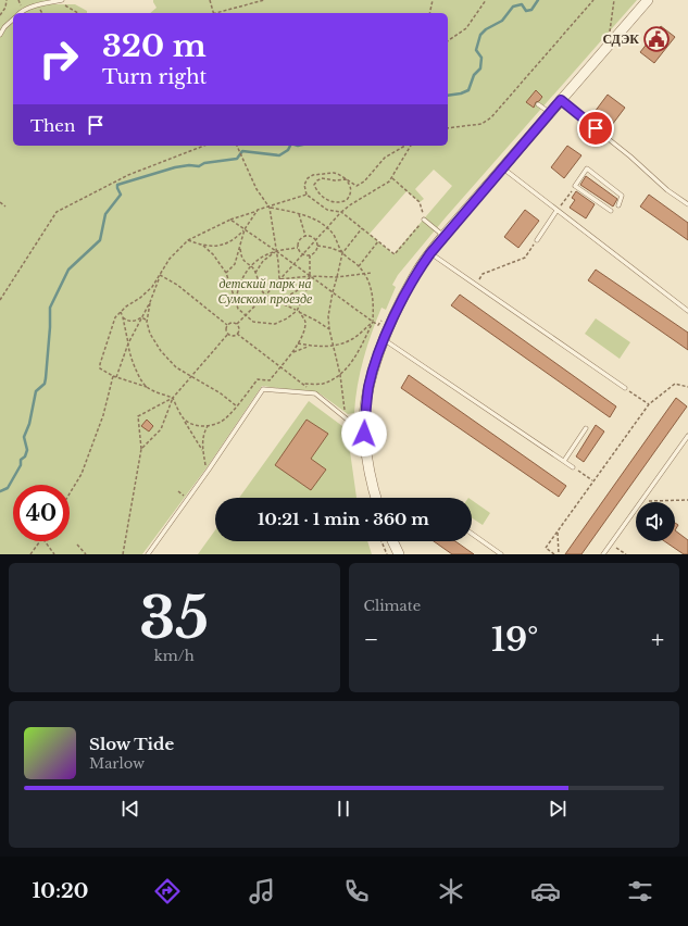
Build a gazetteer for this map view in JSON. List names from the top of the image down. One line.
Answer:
{"parks":["детский парк на Сумском проезде"],"places":{"public building":["СДЭК"]},"page":{"turn":["320 m","Turn right"],"then":"Then","limit":"40","trip":"10:21 · 1 min · 360 m","tile":[["35","km/h"],"Climate"],"heat":["−","19°","+"],"song":["Slow Tide","Marlow"],"tabs":"10:20"}}
